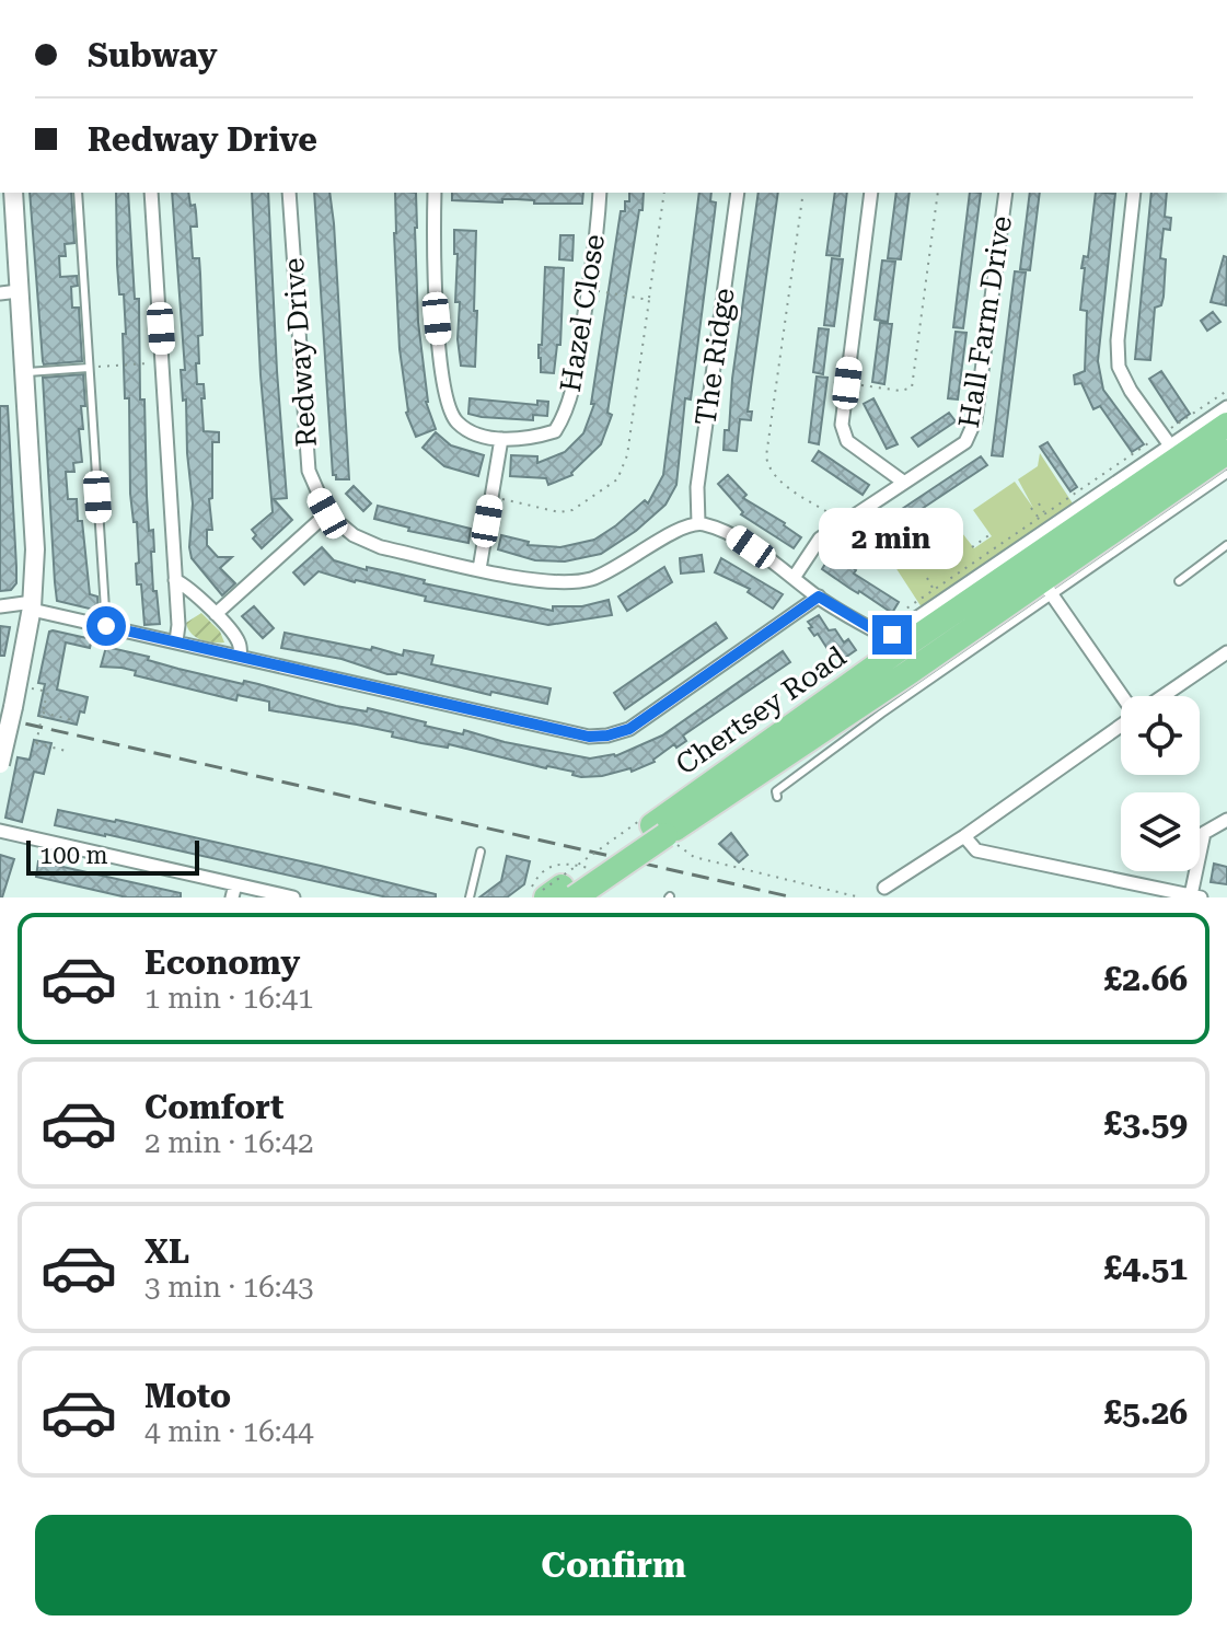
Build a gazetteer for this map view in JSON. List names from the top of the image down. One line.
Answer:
{"streets":{"highway":["Chertsey Road"],"street":["Hazel Close","Hall Farm Drive","Redway Drive","The Ridge"]},"scale_bar":"100 m","page":{"banner":["Subway","Redway Drive"],"bubble":"2 min","scale":"100 m","list":[{"name":"Economy","note":"1 min · 16:41","value":"£2.66"},{"name":"Comfort","note":"2 min · 16:42","value":"£3.59"},{"name":"XL","note":"3 min · 16:43","value":"£4.51"},{"name":"Moto","note":"4 min · 16:44","value":"£5.26"}],"buttons":"Confirm"}}
